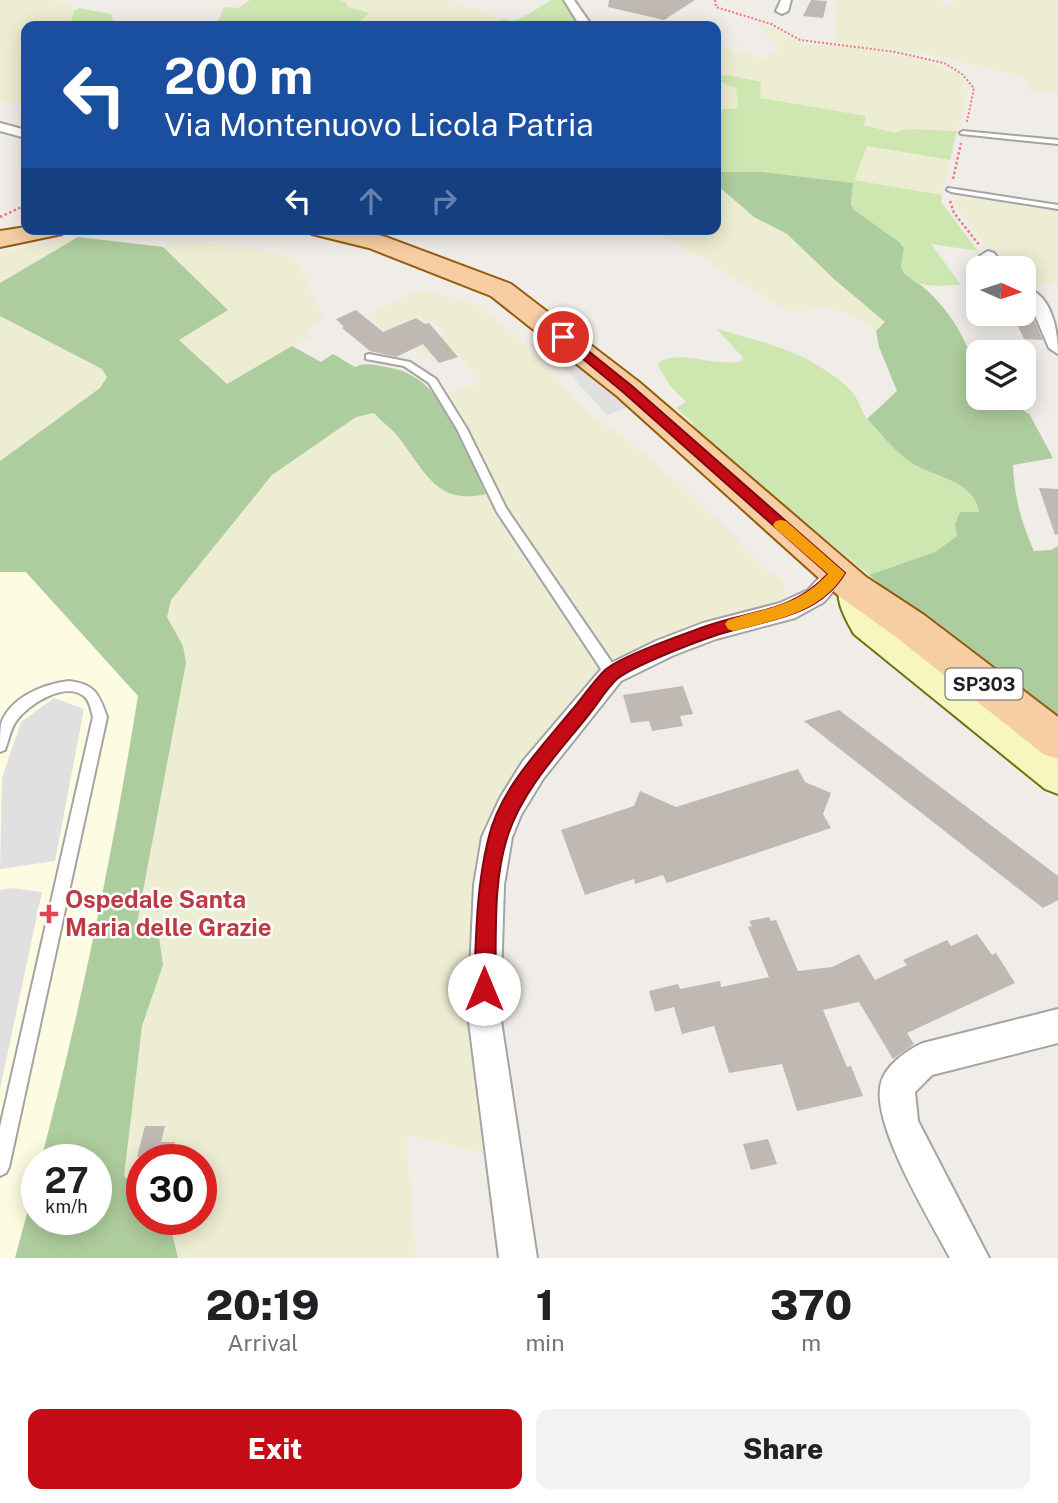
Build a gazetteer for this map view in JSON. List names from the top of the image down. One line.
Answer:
{"streets":{"main road":["SP303"]},"places":{"health":["Ospedale Santa Maria delle Grazie"]},"north":"right","page":{"turn":["200 m","Via Montenuovo Licola Patria"],"speed":"27 km/h","limit":"30","eta":["20:19","Arrival","1","min","370","m"],"buttons":["Exit","Share"]}}
